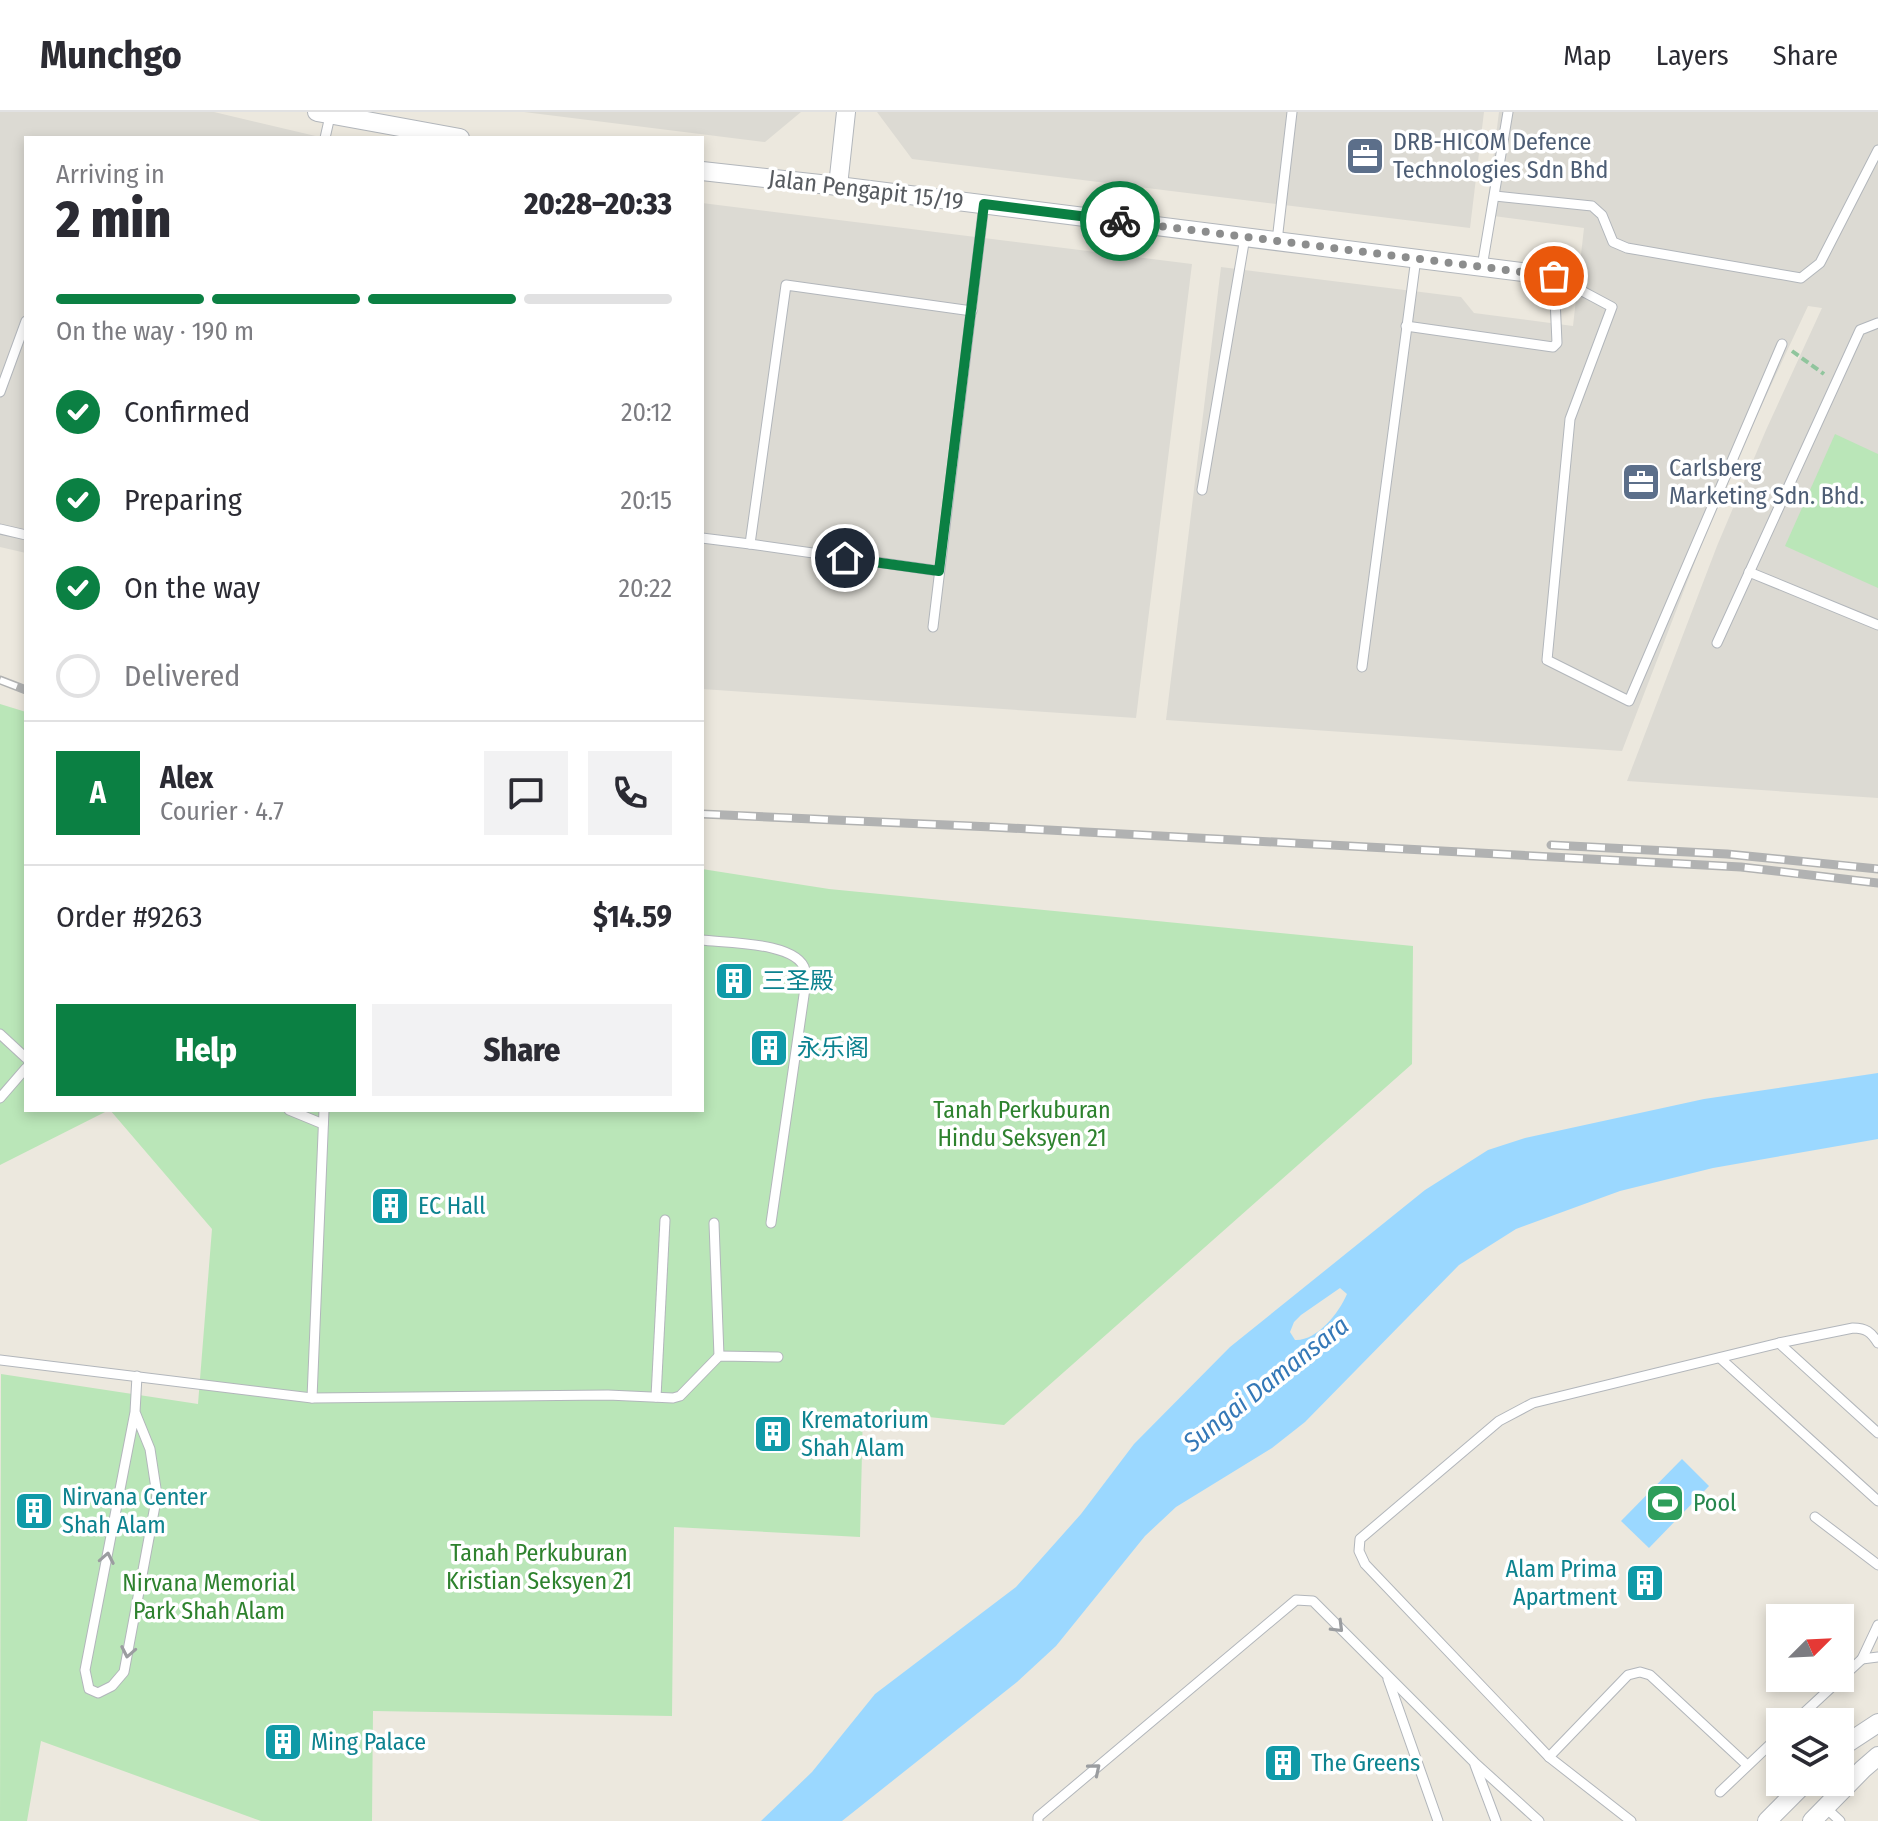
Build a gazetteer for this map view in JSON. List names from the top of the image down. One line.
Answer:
{"streets":{"street":["Jalan Pengapit 15/19"]},"water":["Sungai Damansara"],"parks":["Tanah Perkuburan Hindu Seksyen 21","Tanah Perkuburan Kristian Seksyen 21","Nirvana Memorial Park Shah Alam"],"places":{"office":["DRB-HICOM Defence Technologies Sdn Bhd","Carlsberg Marketing Sdn. Bhd."],"building":["三圣殿","永乐阁","EC Hall","Krematorium Shah Alam","Nirvana Center Shah Alam","Alam Prima Apartment","Ming Palace","The Greens"],"sports":["Pool"]},"north":"top right","page":{"header":"Munchgo","nav":["Map","Layers","Share"],"heading":["2 min","Arriving in","20:28–20:33"],"panel":["Alex","Courier · 4.7","Order #9263","$14.59"],"bar":"On the way · 190 m","list":[["Confirmed","20:12"],["Preparing","20:15"],["On the way","20:22"],"Delivered"],"round":"A","buttons":["Help","Share"]}}
